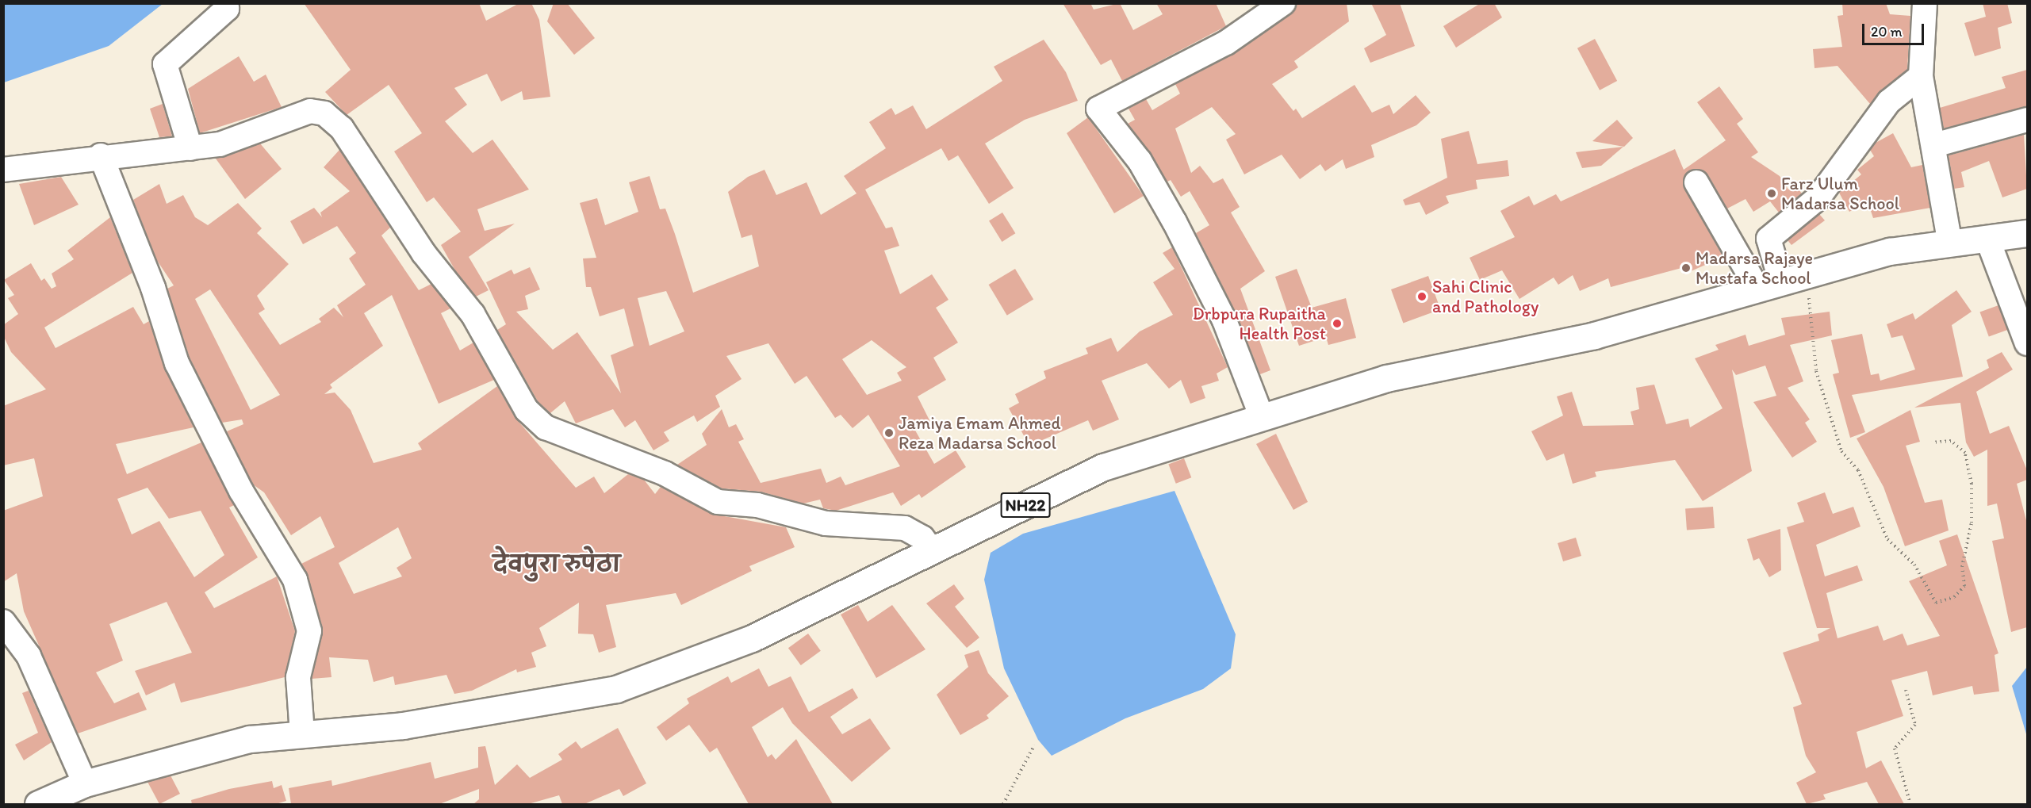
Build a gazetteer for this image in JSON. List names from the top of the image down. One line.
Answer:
{"streets":{"main road":["NH22"]},"districts":["देवपुरा रुपेठा"],"places":["Farz Ulum Madarsa School","Madarsa Rajaye Mustafa School","Sahi Clinic and Pathology","Drbpura Rupaitha Health Post","Jamiya Emam Ahmed Reza Madarsa School"],"scale_bar":"20 m"}
